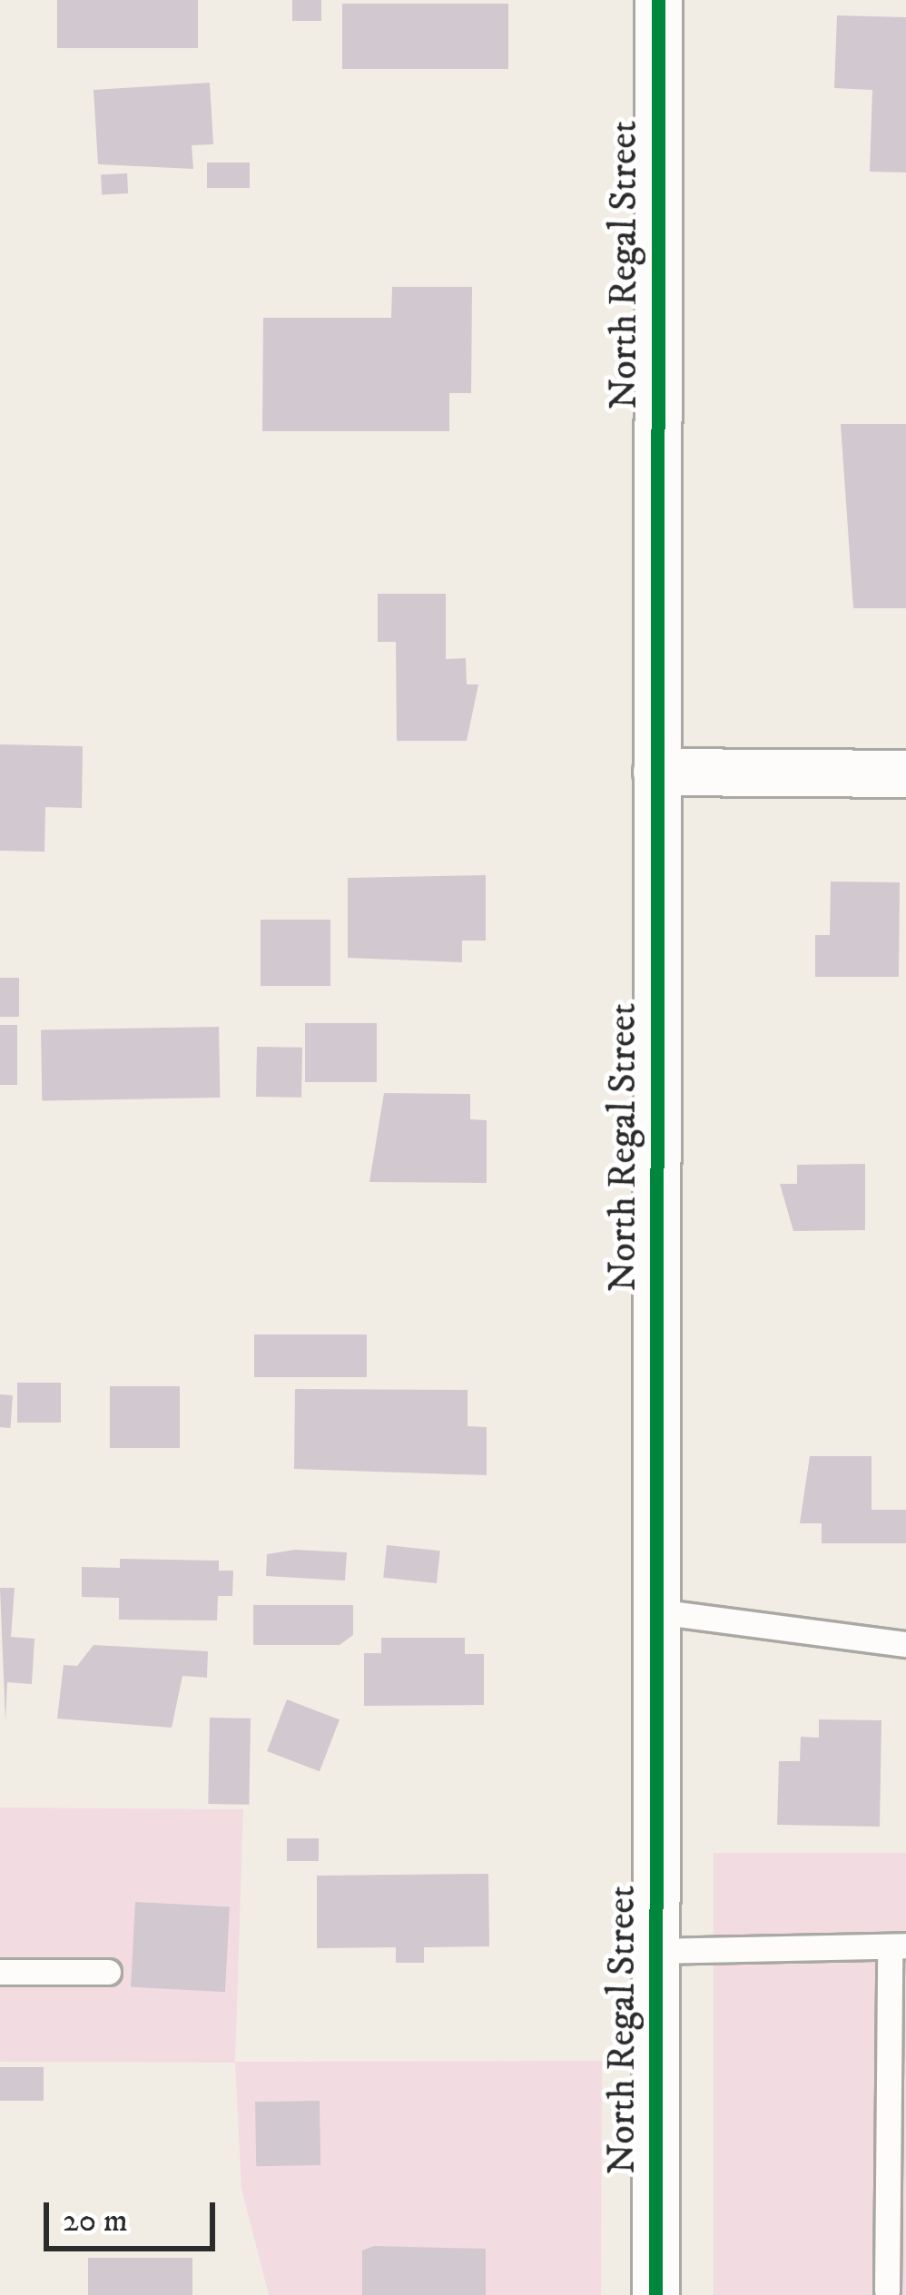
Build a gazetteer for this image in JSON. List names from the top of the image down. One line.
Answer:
{"streets":{"street":["North Regal Street"]},"scale_bar":"20 m"}
